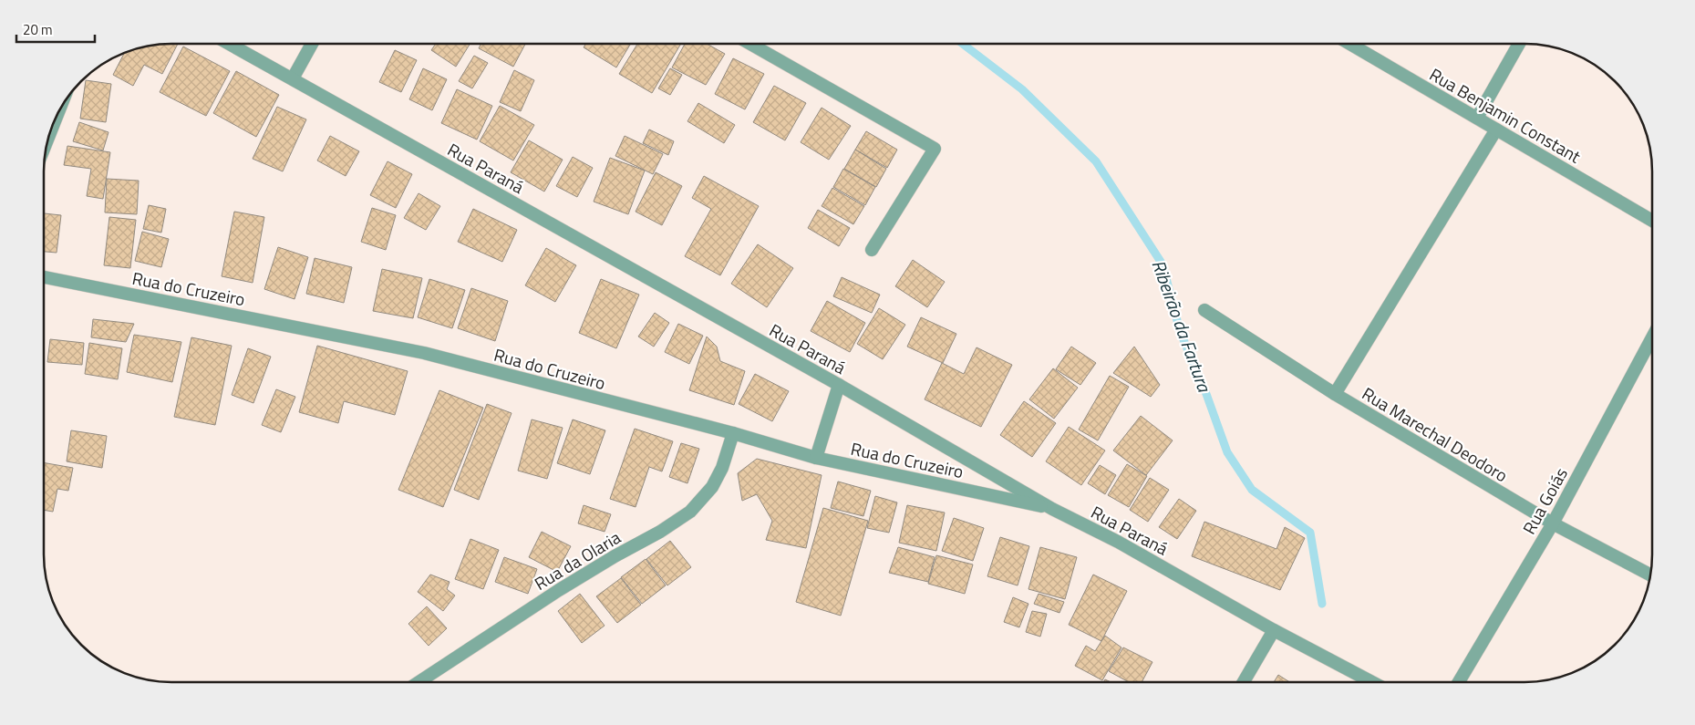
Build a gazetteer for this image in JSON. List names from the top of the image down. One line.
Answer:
{"streets":{"street":["Rua Benjamin Constant","Rua Paraná","Rua do Cruzeiro","Rua Marechal Deodoro","Rua Goiás","Rua da Olaria"]},"crossings":[["Rua Paraná","Rua do Cruzeiro"],["Rua do Cruzeiro","Rua da Olaria"],["Rua Marechal Deodoro","Rua Goiás"]],"water":["Ribeirão da Fartura"],"scale_bar":"20 m"}
